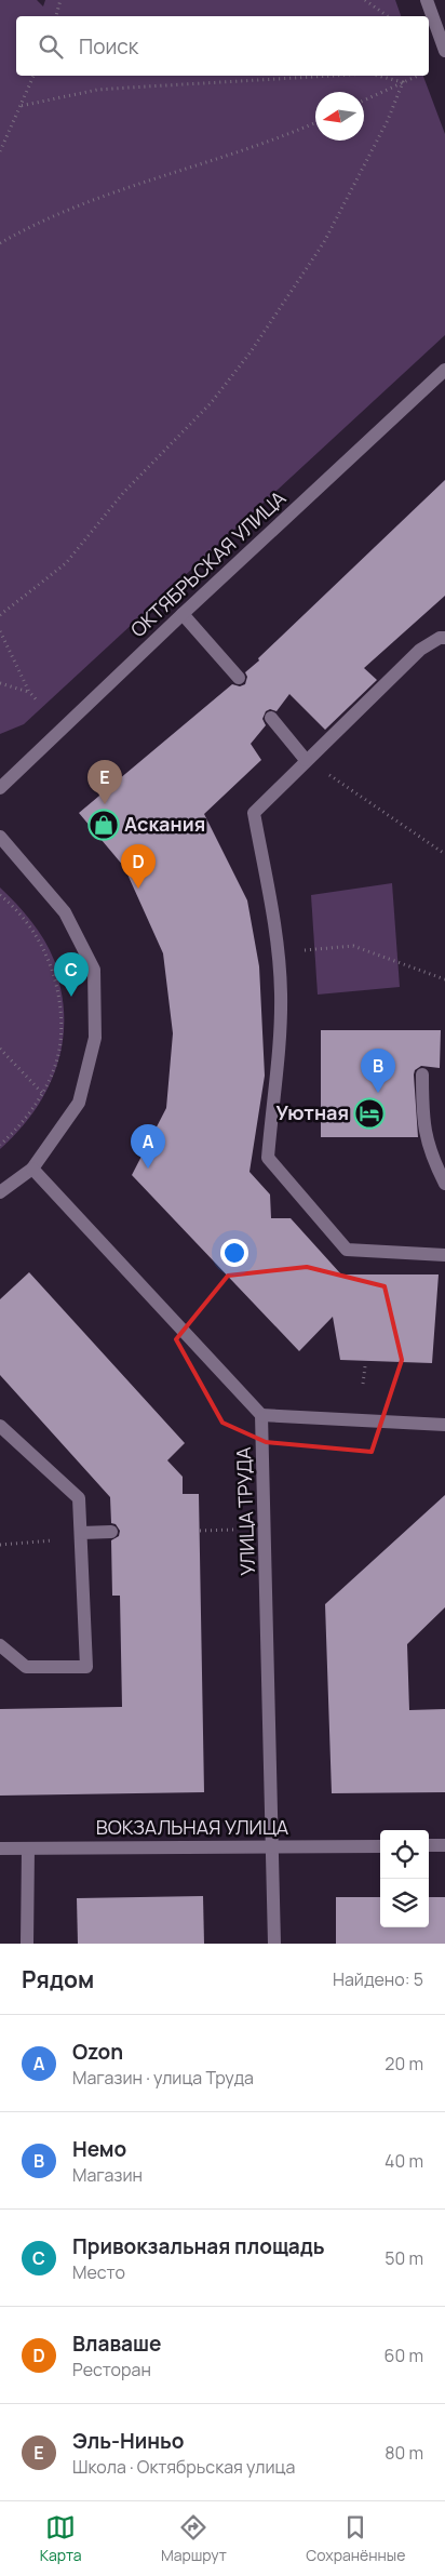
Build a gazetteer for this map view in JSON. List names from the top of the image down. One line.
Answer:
{"streets":{"street":["ОКТЯБРЬСКАЯ УЛИЦА","УЛИЦА ТРУДА","ВОКЗАЛЬНАЯ УЛИЦА"]},"crossings":[["УЛИЦА ТРУДА","ВОКЗАЛЬНАЯ УЛИЦА"]],"places":{"shop":["Аскания"],"hotel":["Уютная"]},"north":"left","page":{"search":"Поиск","pins":["E","D","C","B","A"],"heading":["Рядом","Найдено: 5"],"list":[{"mark":"A","name":"Ozon","note":"Магазин · улица Труда","value":"20 m"},{"mark":"B","name":"Немо","note":"Магазин","value":"40 m"},{"mark":"C","name":"Привокзальная площадь","note":"Место","value":"50 m"},{"mark":"D","name":"Влаваше","note":"Ресторан","value":"60 m"},{"mark":"E","name":"Эль-Ниньо","note":"Школа · Октябрьская улица","value":"80 m"}],"nav":["Карта","Маршрут","Сохранённые"]}}
